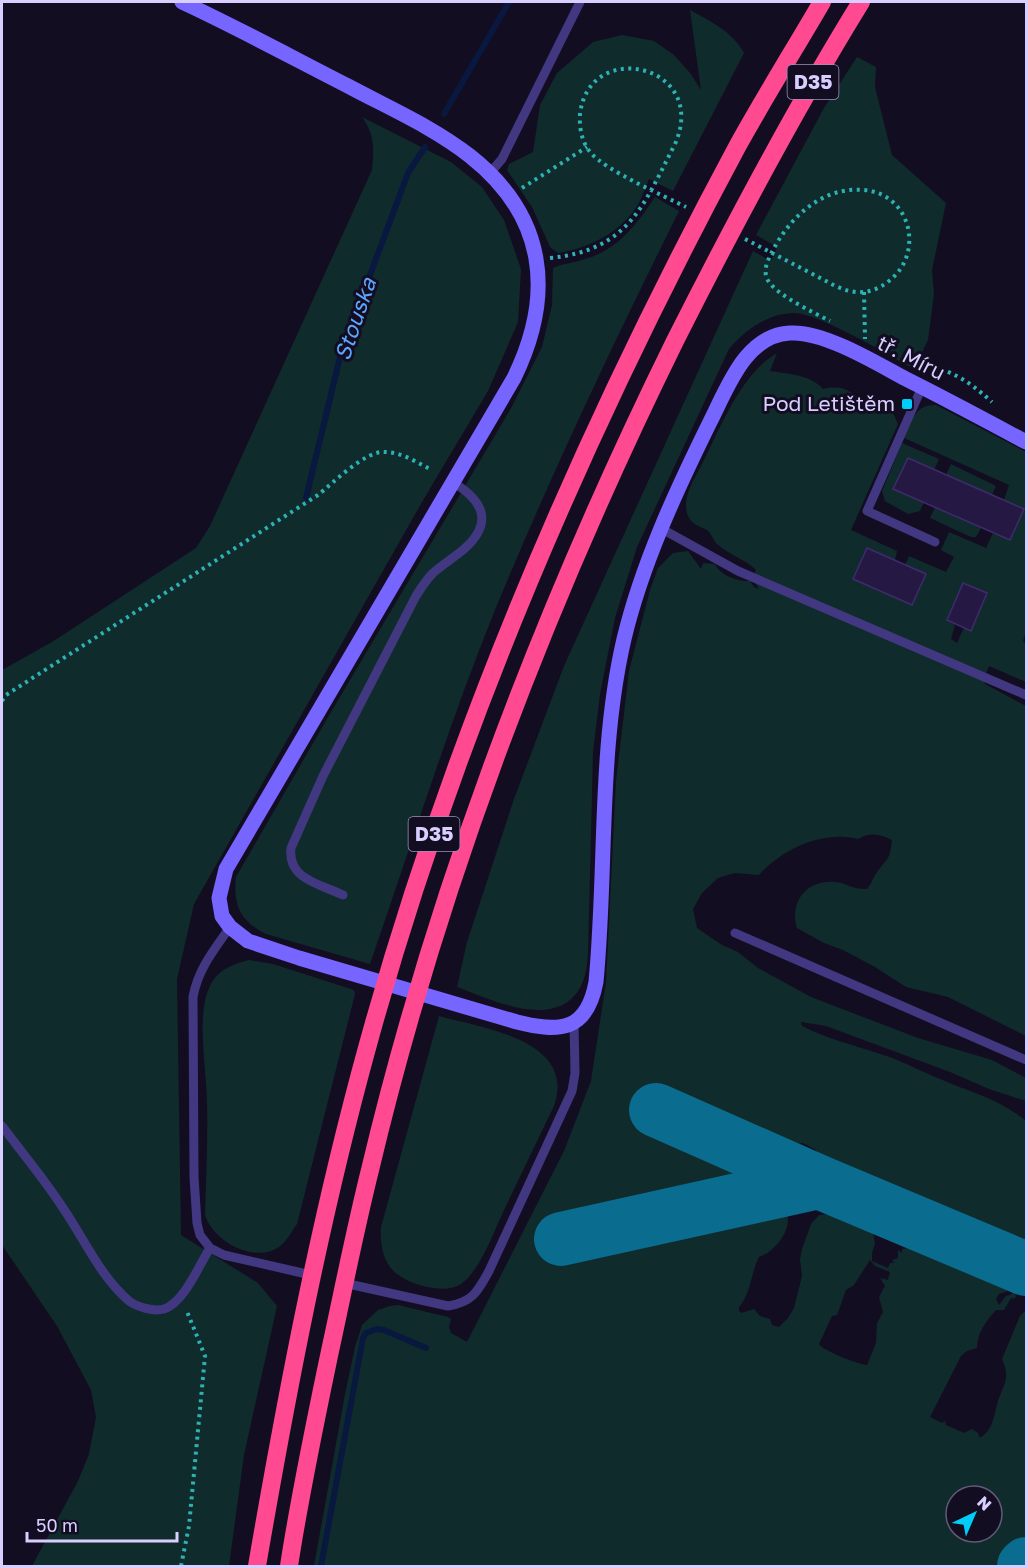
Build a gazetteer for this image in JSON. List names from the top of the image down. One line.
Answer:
{"streets":{"highway":["D35"],"main road":["tř. Míru"]},"water":["Stouska"],"places":{"transit":["Pod Letištěm"]},"scale_bar":"50 m","north":"top right"}
